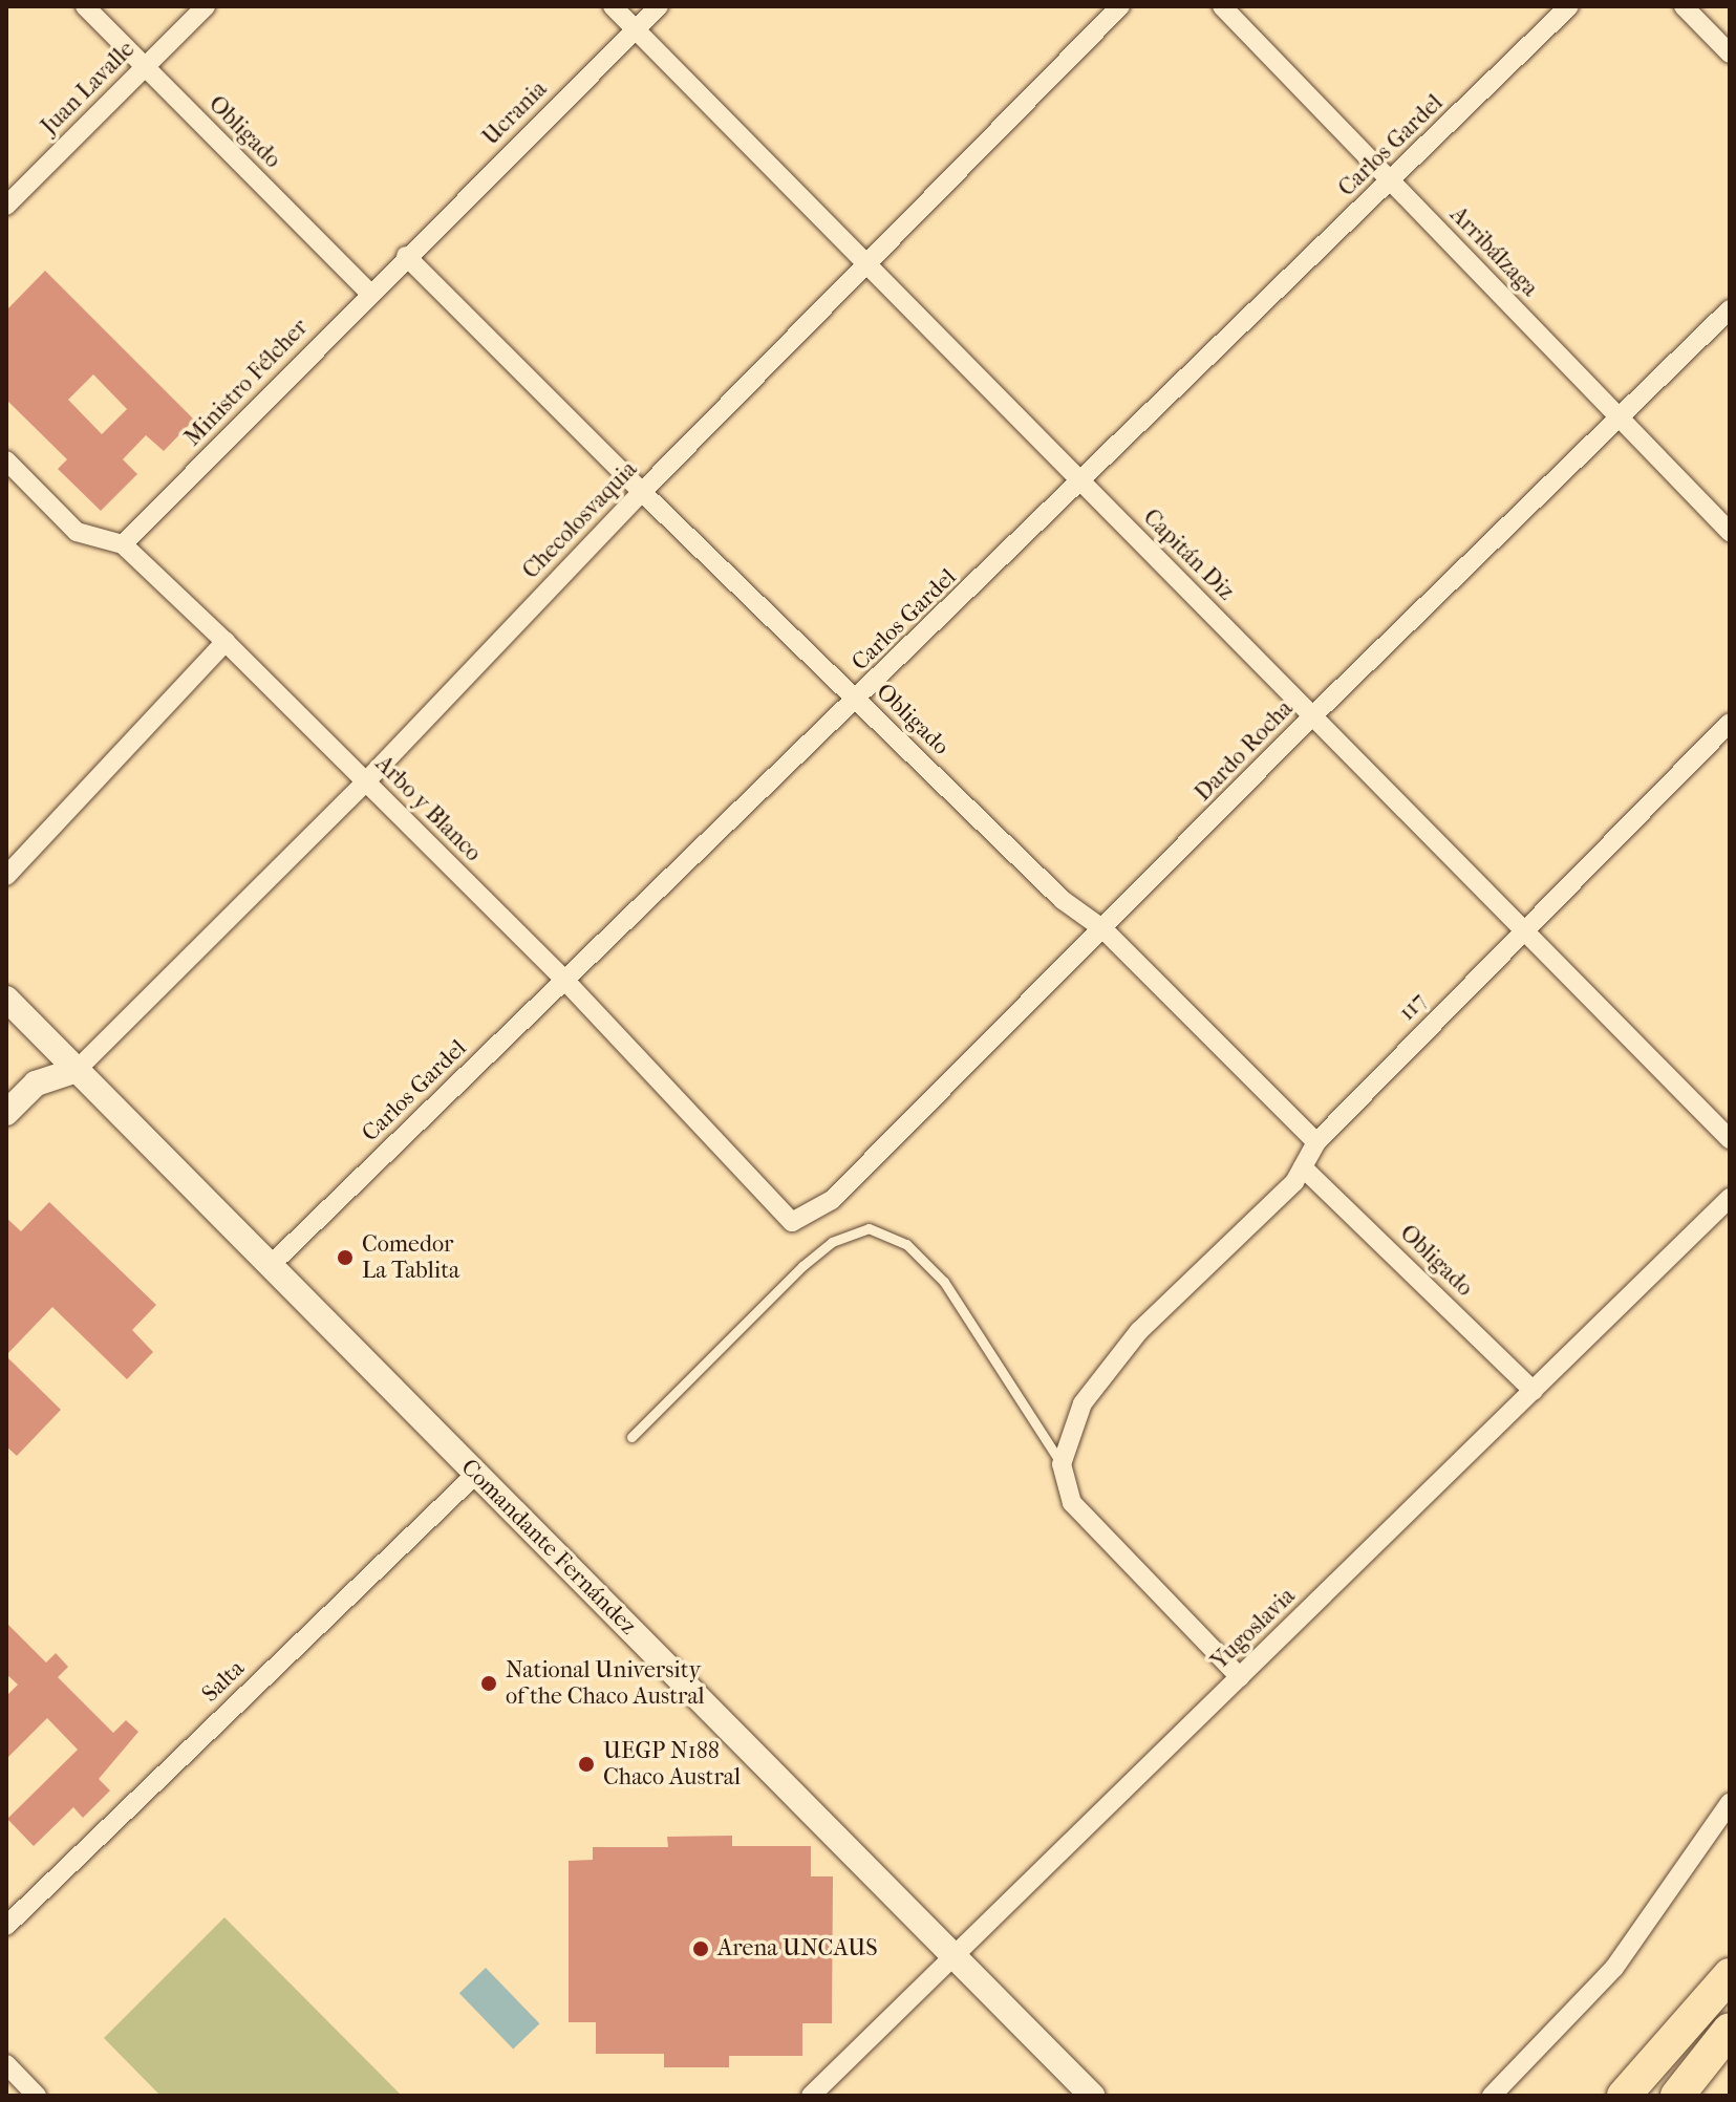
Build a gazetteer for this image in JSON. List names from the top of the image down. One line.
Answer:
{"streets":{"main road":["Comandante Fernández"],"street":["Juan Lavalle","Ucrania","Obligado","Carlos Gardel","Arribálzaga","Ministro Félcher","Checolosvaquia","Capitán Diz","Dardo Rocha","Arbo y Blanco","117","Yugoslavia","Salta"]},"crossings":[["Juan Lavalle","Obligado"],["Ucrania","Obligado"],["Ucrania","Ministro Félcher"],["Ucrania","Capitán Diz"],["Obligado","Carlos Gardel"],["Obligado","Ministro Félcher"],["Obligado","Checolosvaquia"],["Obligado","Dardo Rocha"],["Obligado","117"],["Obligado","Yugoslavia"],["Carlos Gardel","Arribálzaga"],["Carlos Gardel","Capitán Diz"],["Carlos Gardel","Arbo y Blanco"],["Carlos Gardel","Comandante Fernández"],["Arribálzaga","Dardo Rocha"],["Ministro Félcher","Arbo y Blanco"],["Checolosvaquia","Capitán Diz"],["Checolosvaquia","Arbo y Blanco"],["Checolosvaquia","Comandante Fernández"],["Capitán Diz","Dardo Rocha"],["Capitán Diz","117"],["Dardo Rocha","Arbo y Blanco"],["Comandante Fernández","Yugoslavia"],["Comandante Fernández","Salta"]],"places":["Comedor La Tablita","National University of the Chaco Austral","UEGP N188 Chaco Austral","Arena UNCAUS"]}
